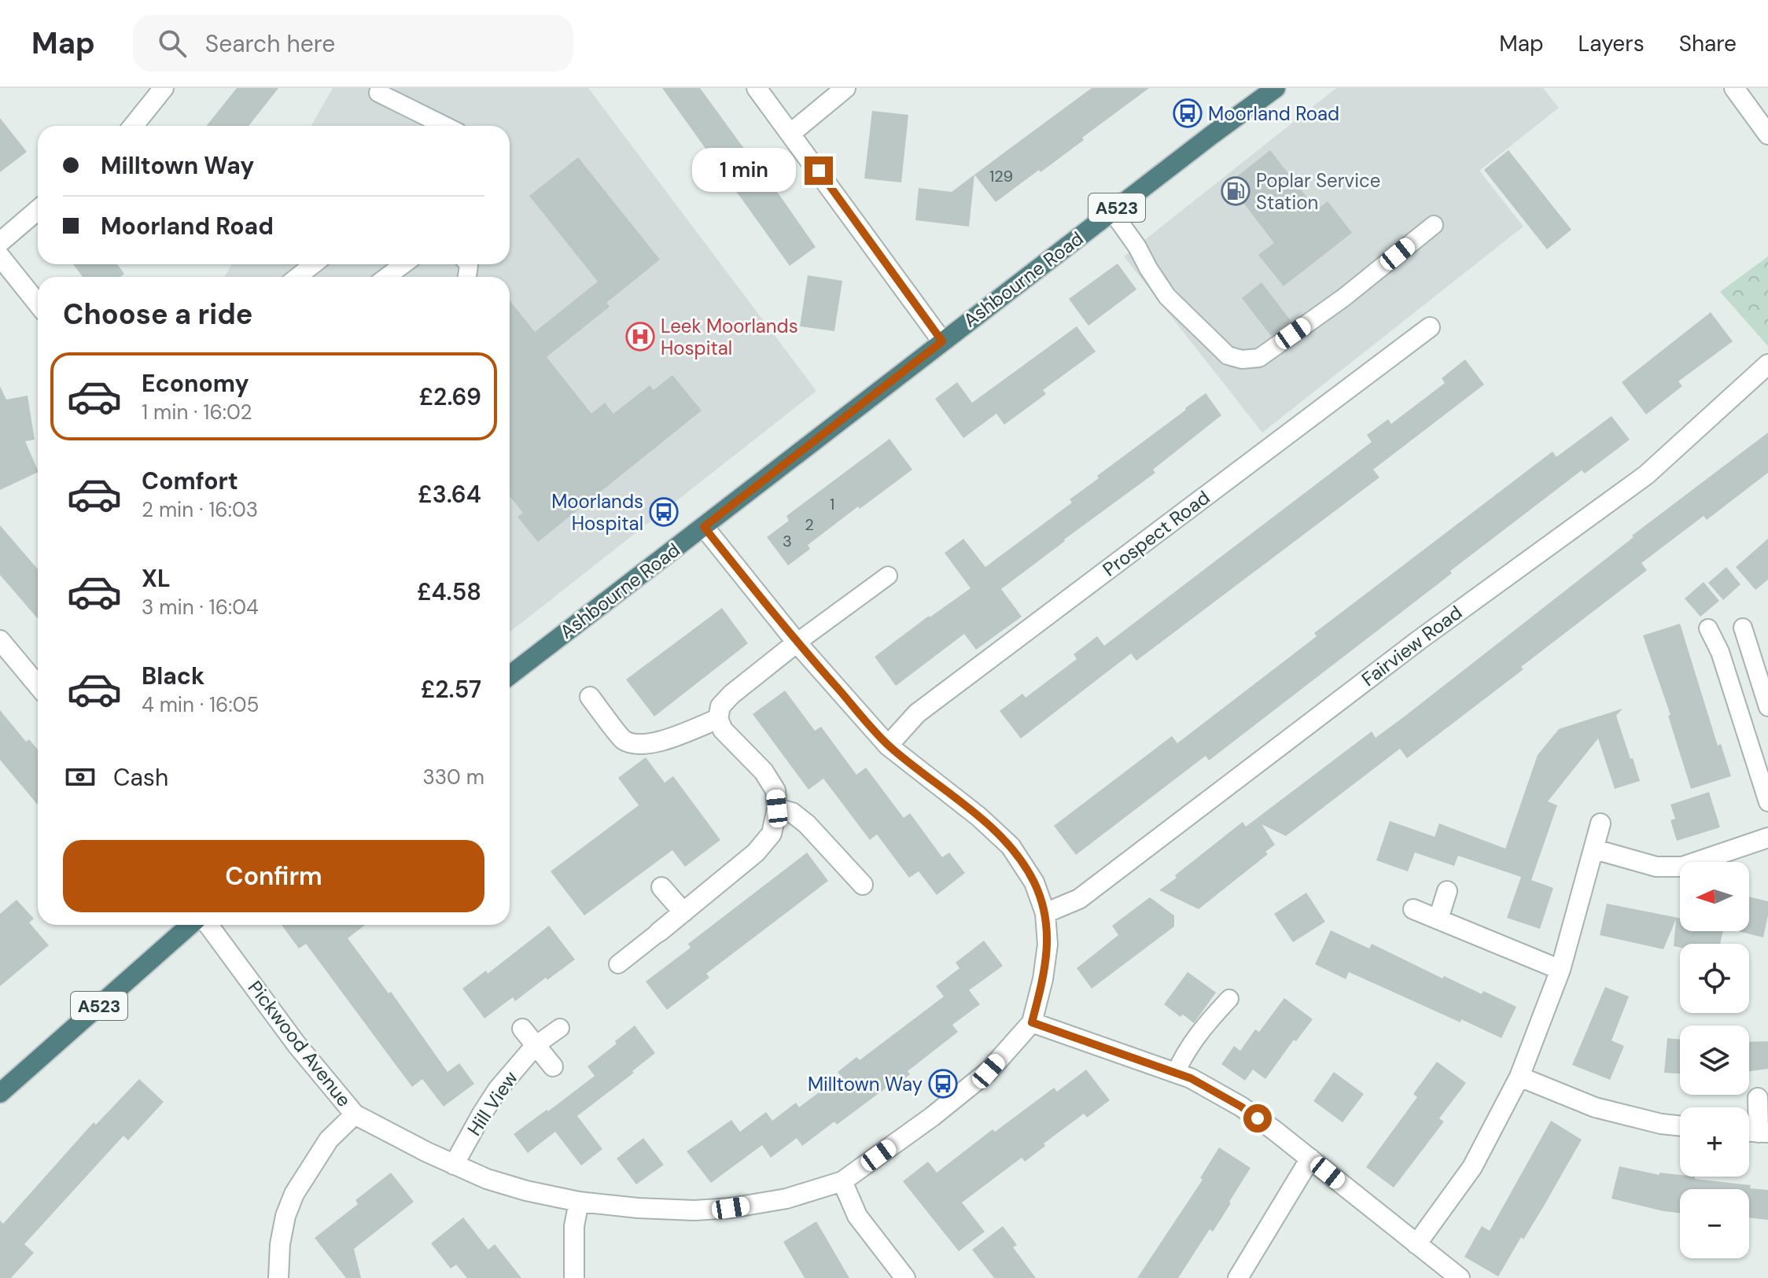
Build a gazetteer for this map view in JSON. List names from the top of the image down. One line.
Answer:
{"streets":{"highway":["A523","Ashbourne Road"],"street":["Prospect Road","Fairview Road","Pickwood Avenue","Hill View"]},"crossings":[["Ashbourne Road","Pickwood Avenue"],["Prospect Road","Pickwood Avenue"],["Fairview Road","Pickwood Avenue"],["Pickwood Avenue","Hill View"]],"places":{"bus stop":["Moorland Road","Moorlands Hospital","Milltown Way"],"fuel station":["Poplar Service Station"],"hospital":["Leek Moorlands Hospital"]},"house_numbers":["129","1","2","3"],"north":"left","page":{"header":"Map","search":"Search here","nav":["Map","Layers","Share"],"banner":["Milltown Way","Moorland Road"],"bubble":"1 min","heading":"Choose a ride","list":[{"name":"Economy","note":"1 min · 16:02","value":"£2.69"},{"name":"Comfort","note":"2 min · 16:03","value":"£3.64"},{"name":"XL","note":"3 min · 16:04","value":"£4.58"},{"name":"Black","note":"4 min · 16:05","value":"£2.57"}],"pay":["Cash","330 m"],"buttons":"Confirm","map_buttons":["+","−"]}}
